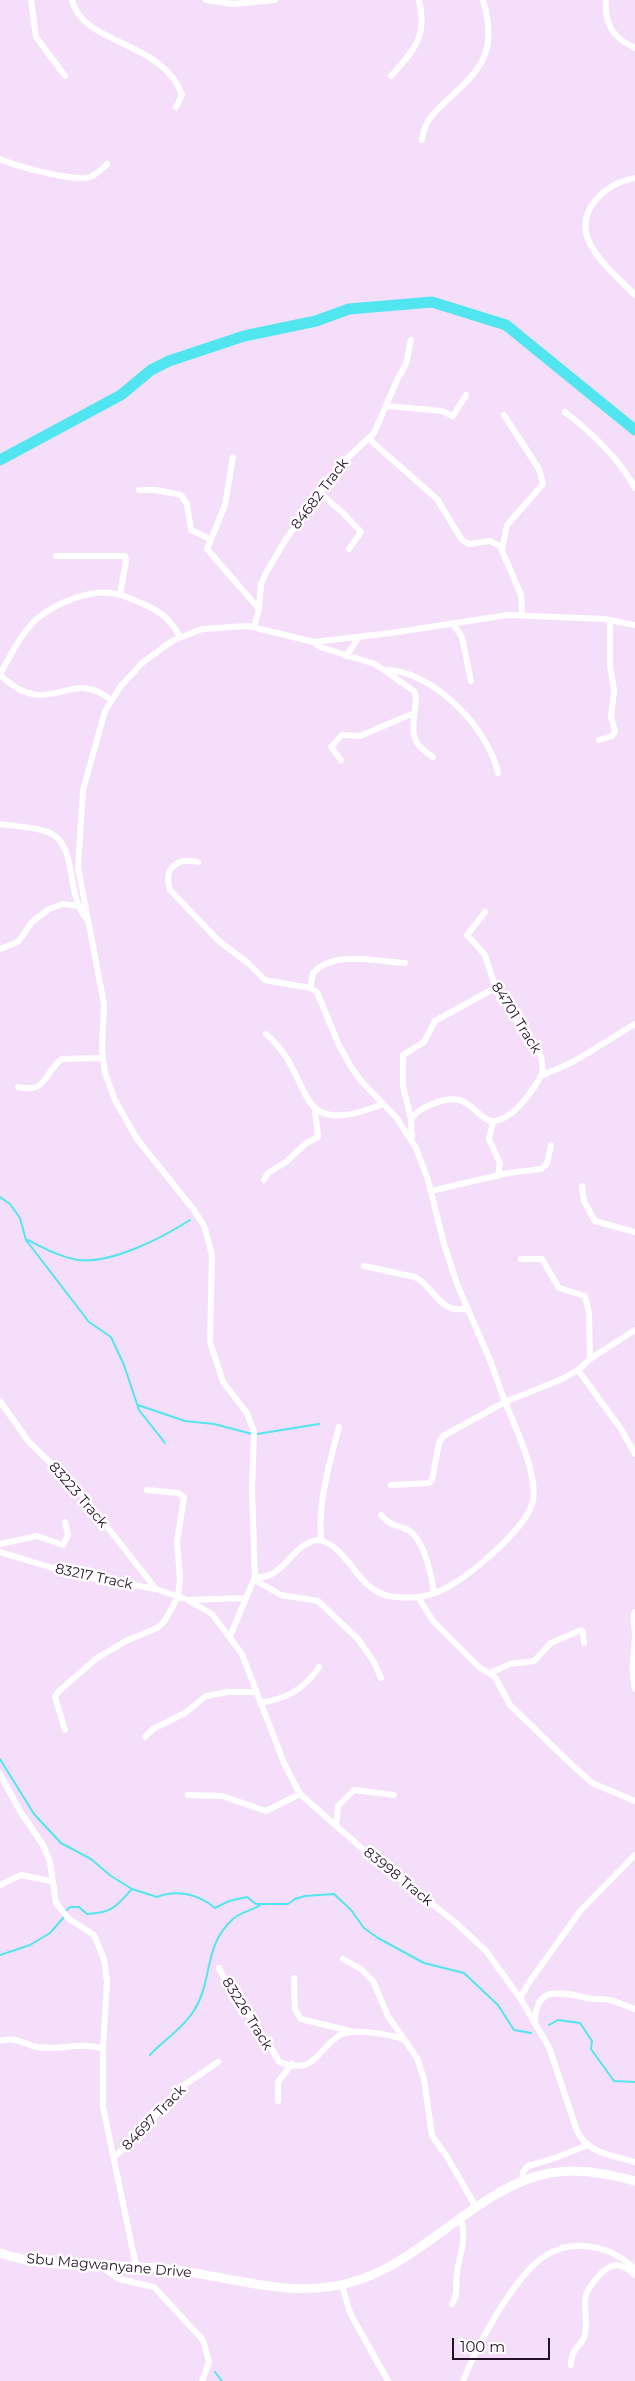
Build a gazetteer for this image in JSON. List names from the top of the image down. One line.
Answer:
{"streets":{"main road":["Sbu Magwanyane Drive"],"street":["84682 Track","84701 Track","83223 Track","83217 Track","83998 Track","83226 Track","84697 Track"]},"crossings":[["83223 Track","83217 Track"],["83217 Track","83998 Track"]],"scale_bar":"100 m"}
